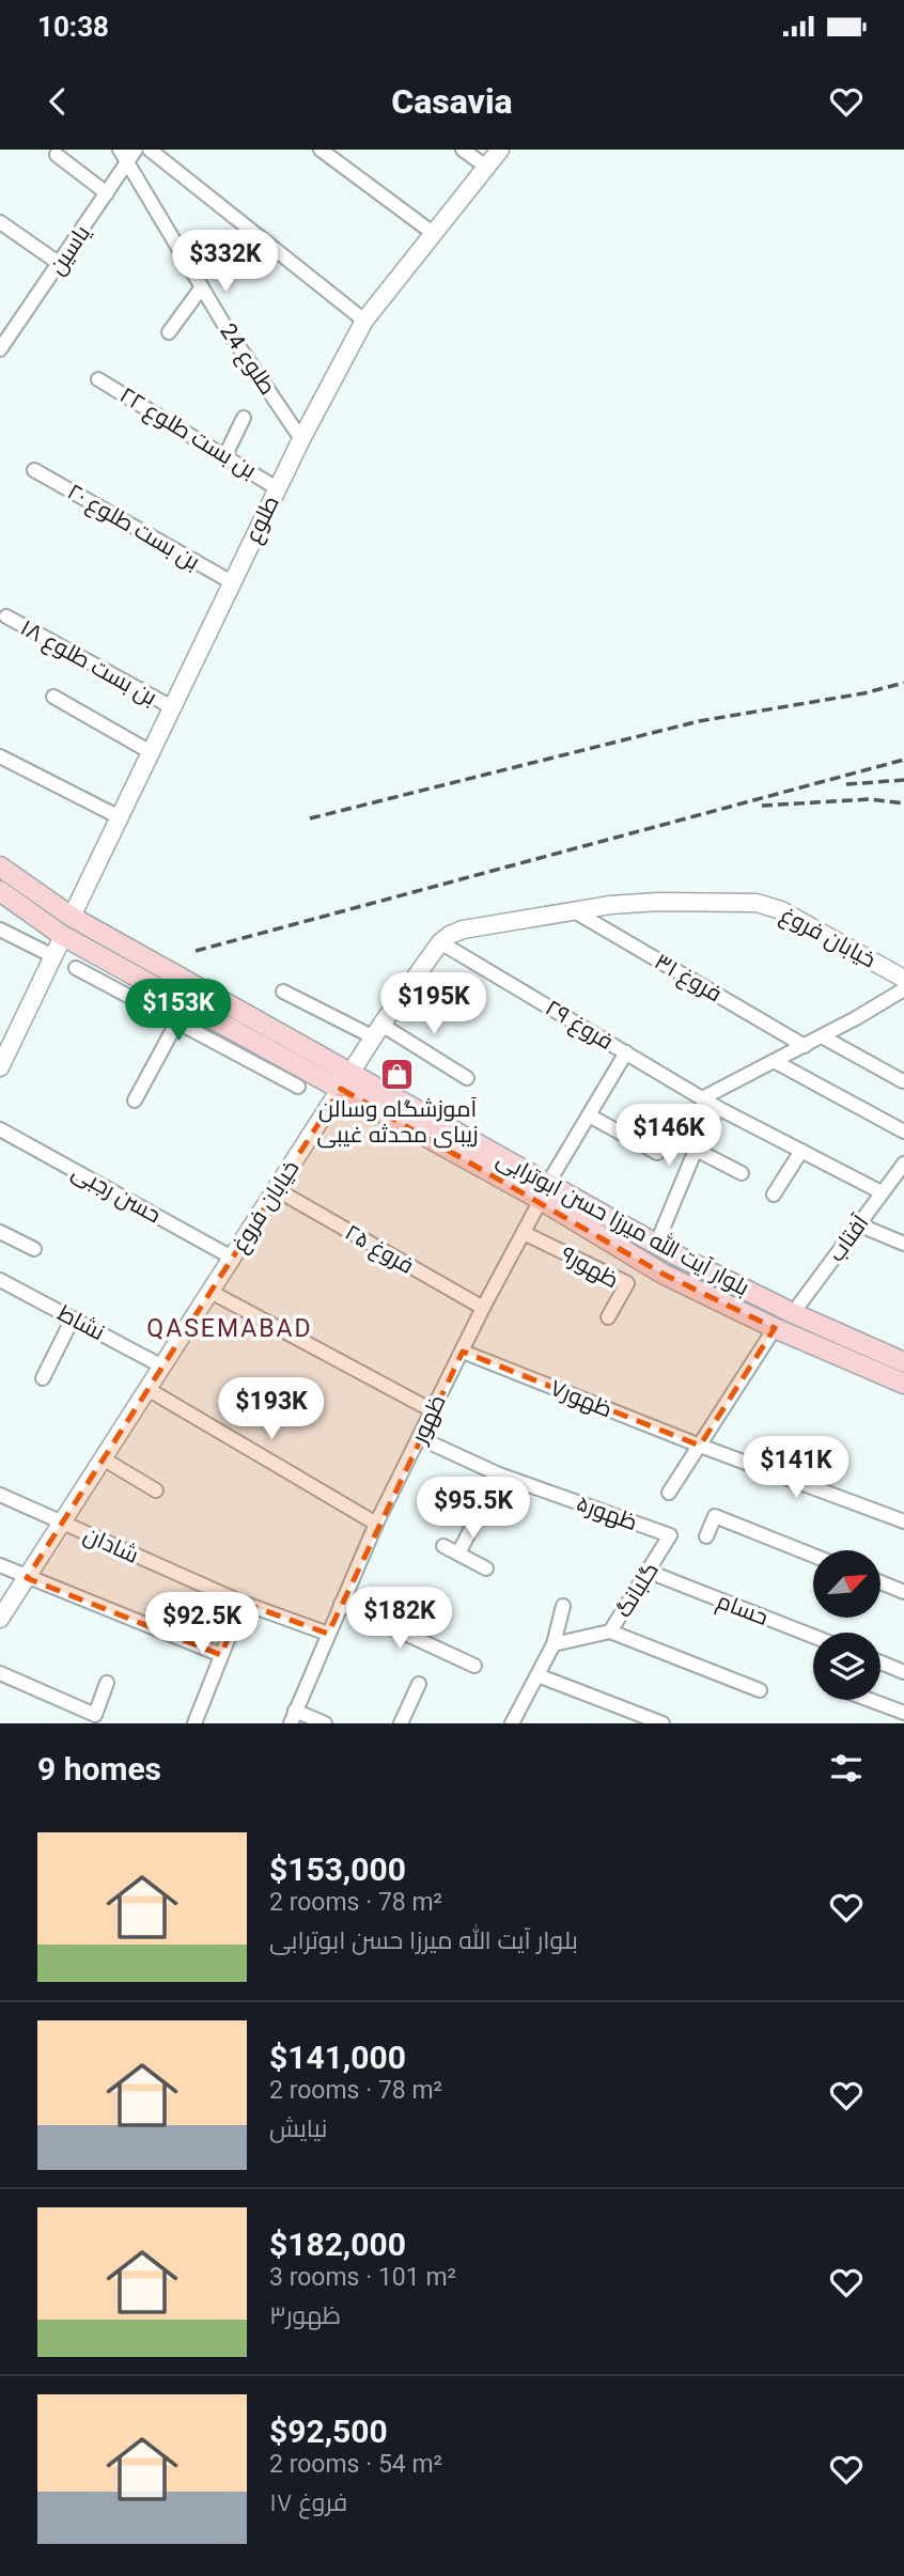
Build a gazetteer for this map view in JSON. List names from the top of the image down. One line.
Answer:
{"streets":{"main road":["بلوار آیت الله میرزا حسن ابوترابی"],"street":["یاسین","طلوع 24","بن بست طلوع ۲۲","طلوع","بن بست طلوع ۲۰","بن بست طلوع ۱۸","خیابان فروغ","فروغ ۳۱","فروغ ۲۹","حسن رجبی","آفتاب","فروغ ۲۵","ظهور۹","نشاط","ظهور۷","ظهور","ظهور۵","شادان","گلبانگ","حسام"]},"crossings":[["یاسین","طلوع 24"],["طلوع 24","طلوع"],["بن بست طلوع ۲۲","طلوع"],["طلوع","بن بست طلوع ۲۰"],["طلوع","بن بست طلوع ۱۸"],["طلوع","بلوار آیت الله میرزا حسن ابوترابی"],["خیابان فروغ","فروغ ۳۱"],["خیابان فروغ","فروغ ۲۹"],["خیابان فروغ","حسن رجبی"],["خیابان فروغ","بلوار آیت الله میرزا حسن ابوترابی"],["خیابان فروغ","فروغ ۲۵"],["خیابان فروغ","نشاط"],["خیابان فروغ","شادان"],["فروغ ۲۹","آفتاب"],["فروغ ۲۹","ظهور"],["بلوار آیت الله میرزا حسن ابوترابی","آفتاب"],["بلوار آیت الله میرزا حسن ابوترابی","ظهور"],["فروغ ۲۵","ظهور"],["ظهور۹","ظهور"],["ظهور۷","ظهور"],["ظهور","ظهور۵"],["ظهور","شادان"],["ظهور۵","گلبانگ"],["گلبانگ","حسام"]],"districts":["QASEMABAD"],"places":{"shop":["آموزشگاه وسالن زیبای محدثه غیبی"]},"north":"top right","page":{"status":"10:38","header":"Casavia","price":["$332K","$195K","$153K","$146K","$193K","$141K","$95.5K","$182K","$92.5K"],"heading":"9 homes","list":[{"name":"$153,000","note":"2 rooms · 78 m² · بلوار آیت الله میرزا حسن ابوترابی"},{"name":"$141,000","note":"2 rooms · 78 m² · نيايش"},{"name":"$182,000","note":"3 rooms · 101 m² · ظهور۳"},{"name":"$92,500","note":"2 rooms · 54 m² · فروغ ۱۷"}]}}
